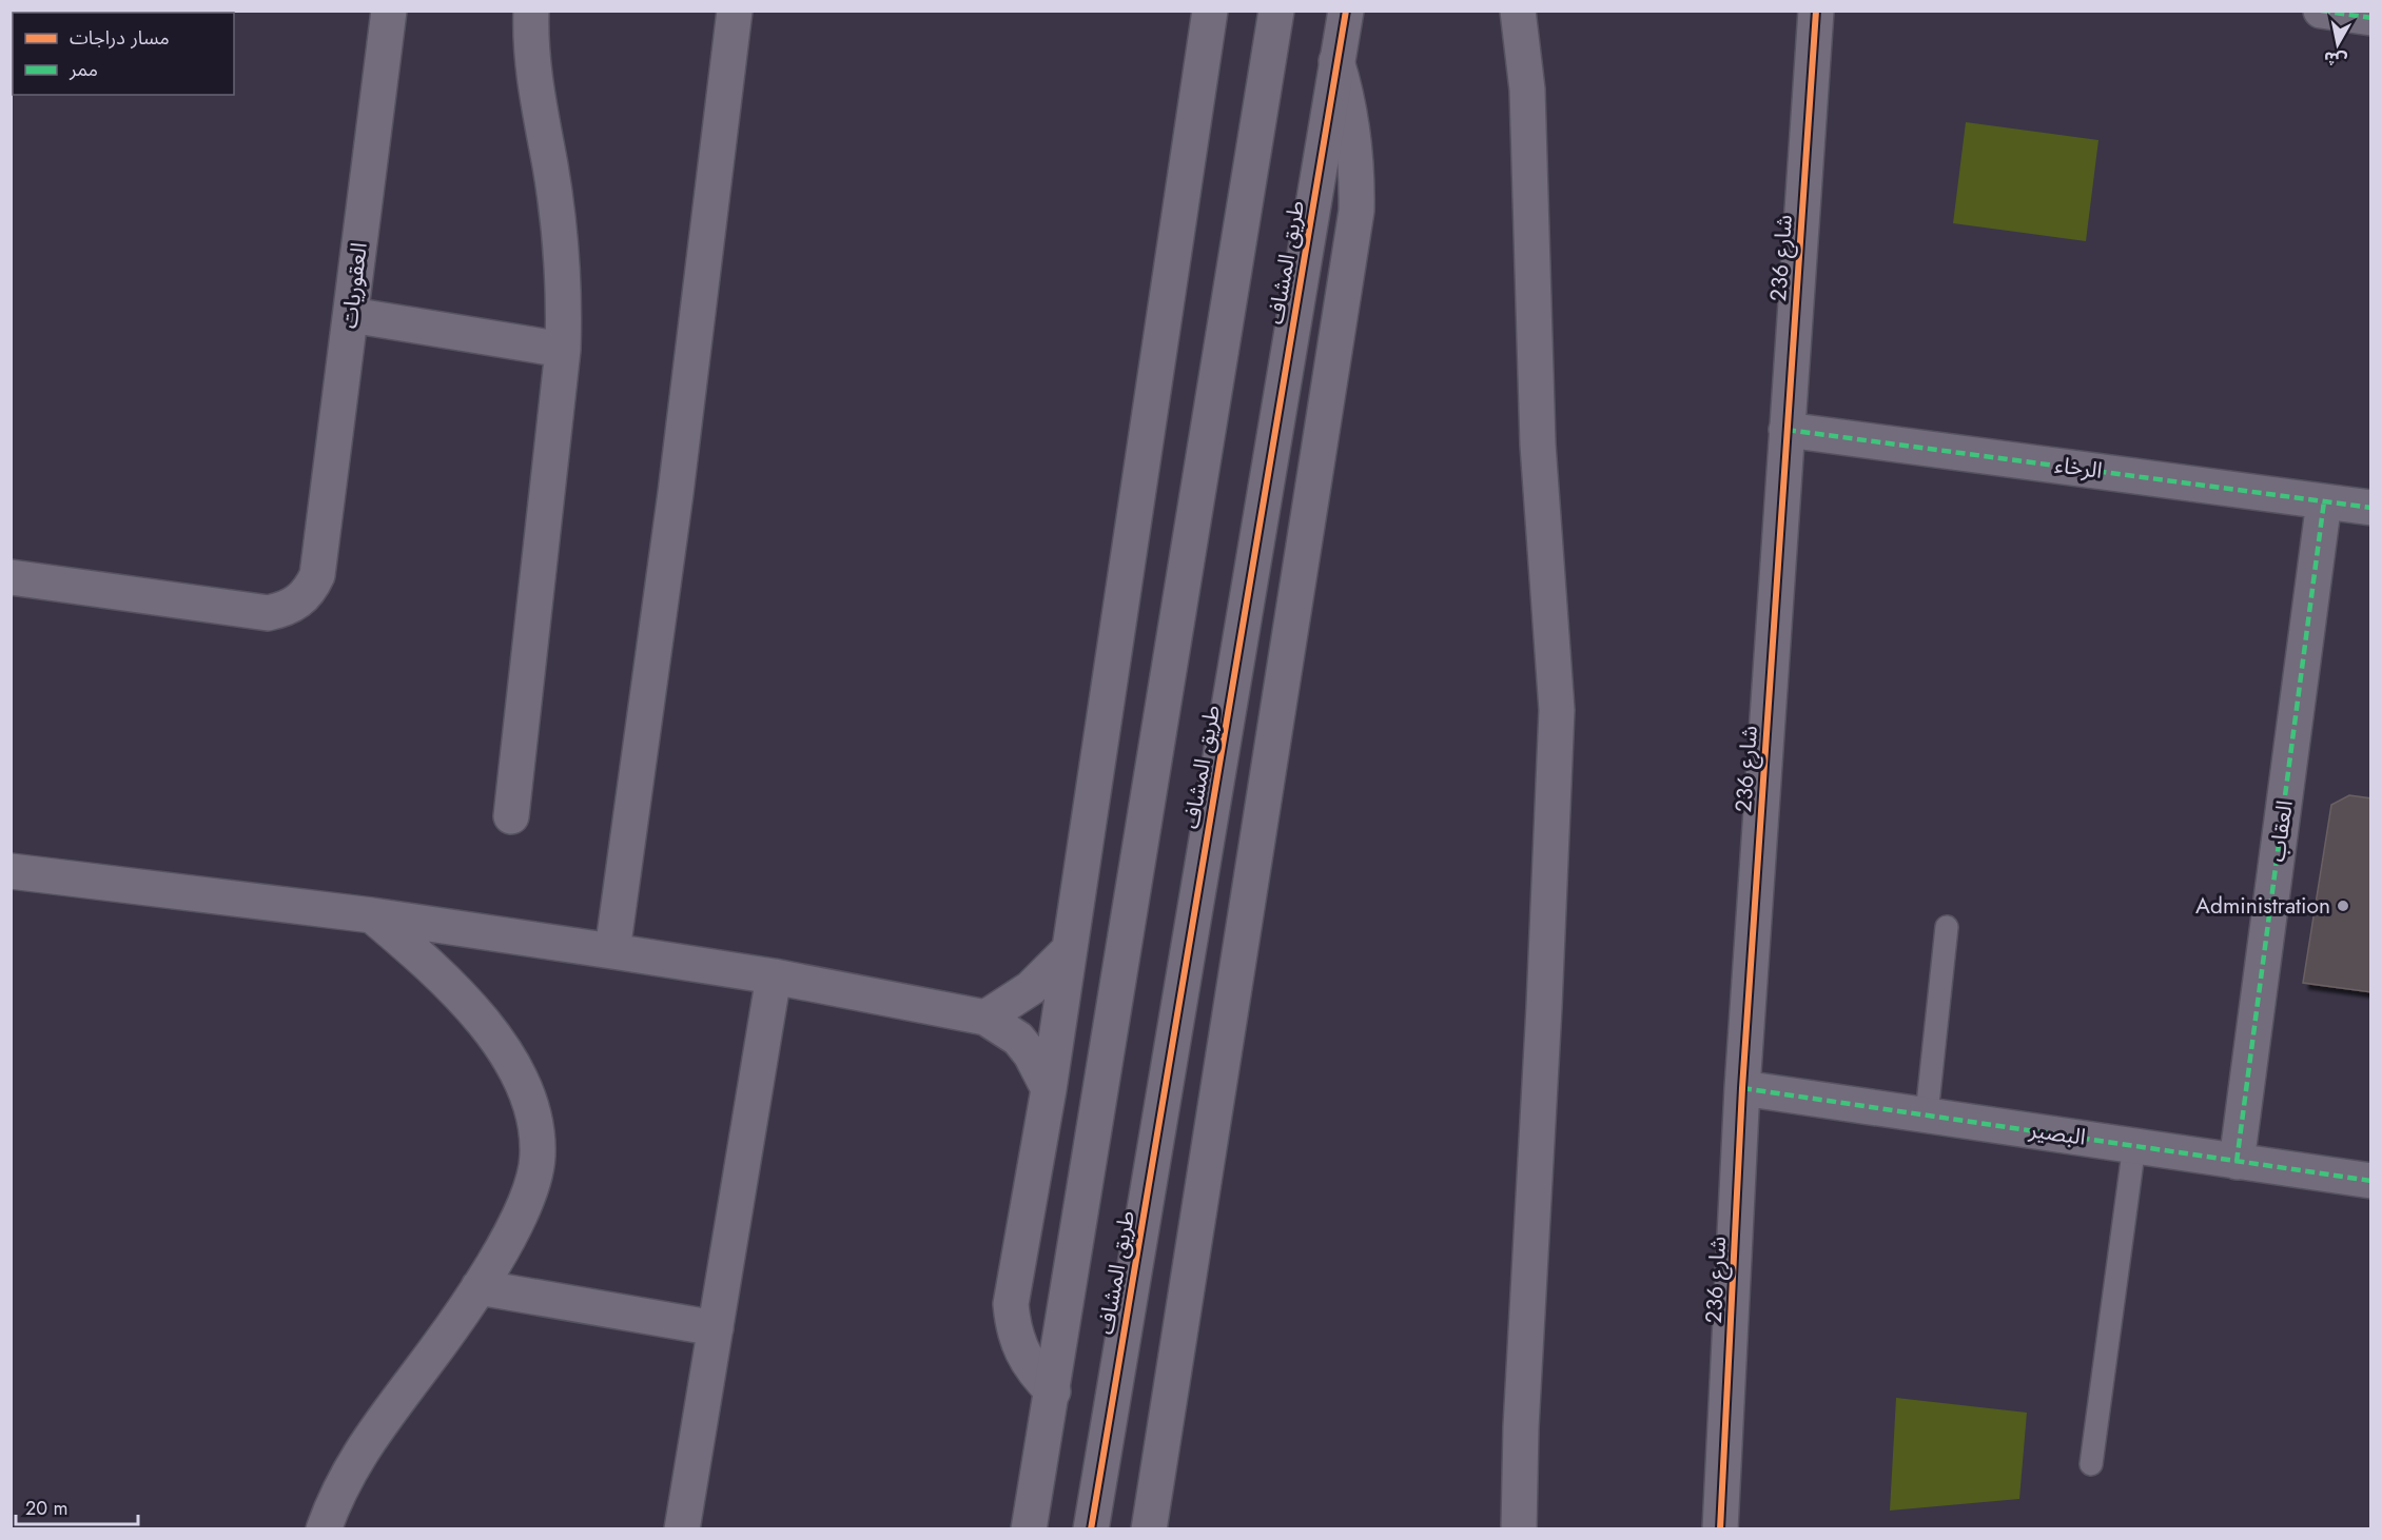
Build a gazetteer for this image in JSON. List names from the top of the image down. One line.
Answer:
{"streets":{"street":["شارع 236","طريق المشاف","العقوريات","الرخاء","العقاب","البصير"]},"crossings":[["شارع 236","الرخاء"],["شارع 236","البصير"],["الرخاء","العقاب"],["العقاب","البصير"]],"places":["Administration"],"legend":["مسار دراجات","ممر"],"scale_bar":"20 m","north":"bottom"}
